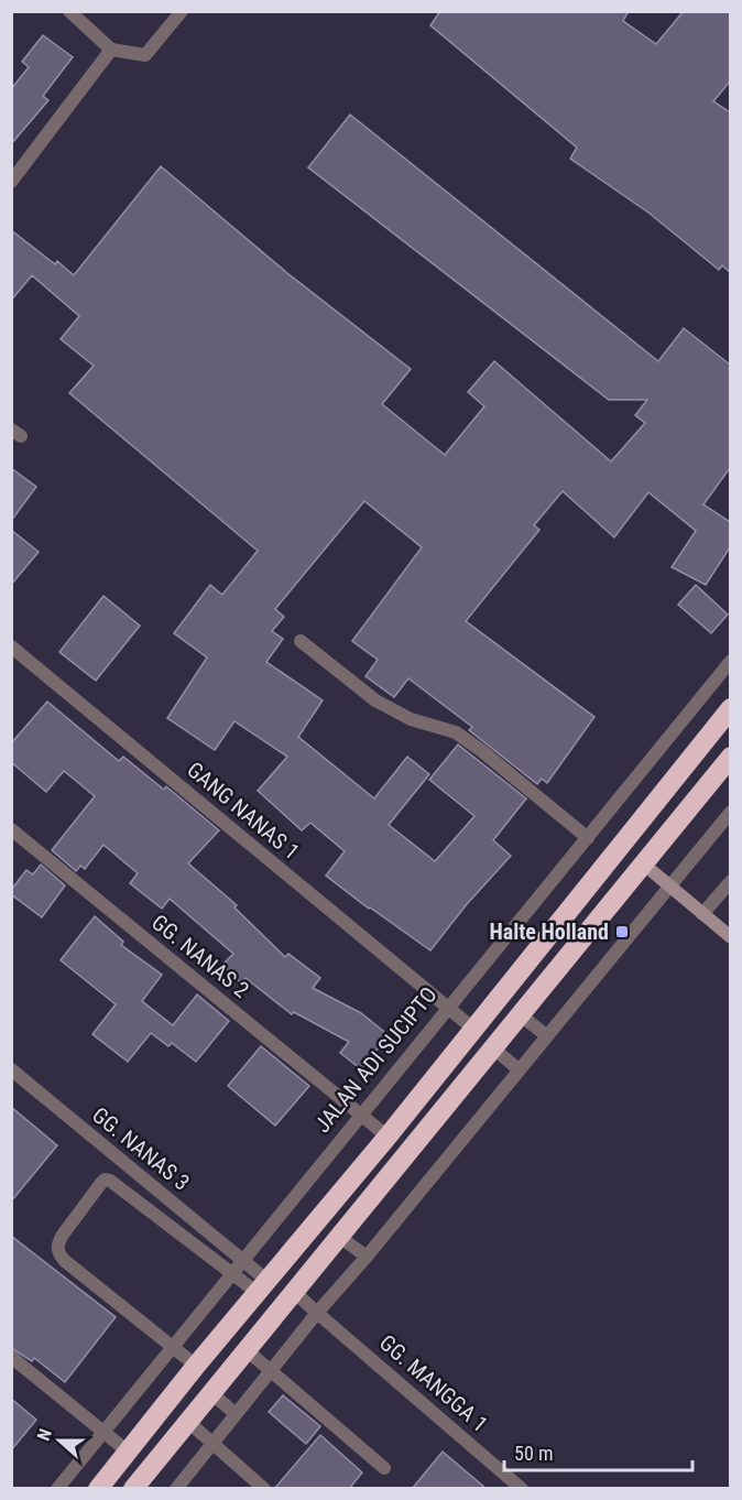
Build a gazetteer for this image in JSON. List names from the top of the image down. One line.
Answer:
{"streets":{"street":["GANG NANAS 1","GG. NANAS 2","JALAN ADI SUCIPTO","GG. NANAS 3","GG. MANGGA 1"]},"crossings":[["GANG NANAS 1","JALAN ADI SUCIPTO"],["GG. NANAS 2","JALAN ADI SUCIPTO"],["JALAN ADI SUCIPTO","GG. NANAS 3"]],"places":{"transit":["Halte Holland"]},"scale_bar":"50 m","north":"left"}
